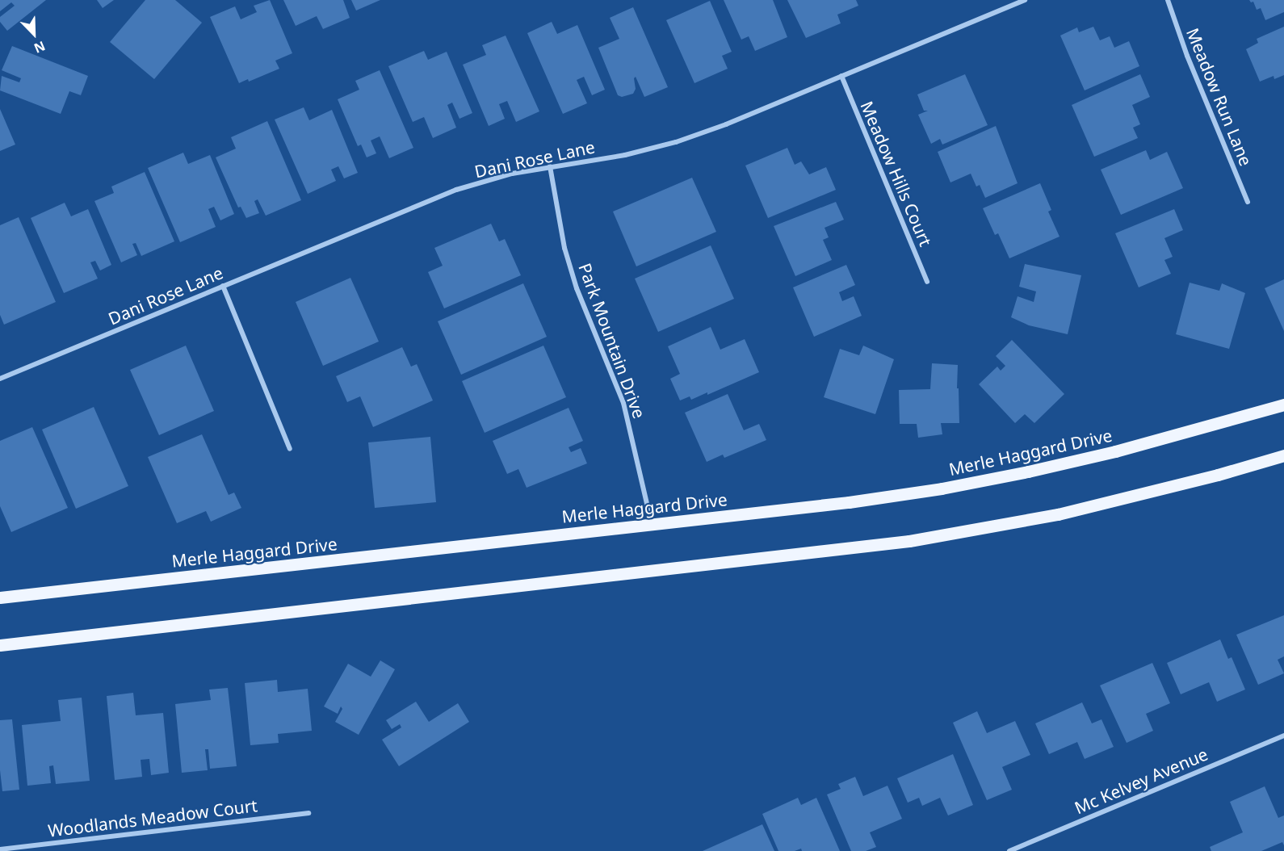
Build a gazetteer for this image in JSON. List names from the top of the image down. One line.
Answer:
{"streets":{"main road":["Merle Haggard Drive"],"street":["Meadow Run Lane","Dani Rose Lane","Meadow Hills Court","Park Mountain Drive","Mc Kelvey Avenue","Woodlands Meadow Court"]},"crossings":[["Dani Rose Lane","Meadow Hills Court"],["Dani Rose Lane","Park Mountain Drive"],["Park Mountain Drive","Merle Haggard Drive"]],"north":"bottom right"}
